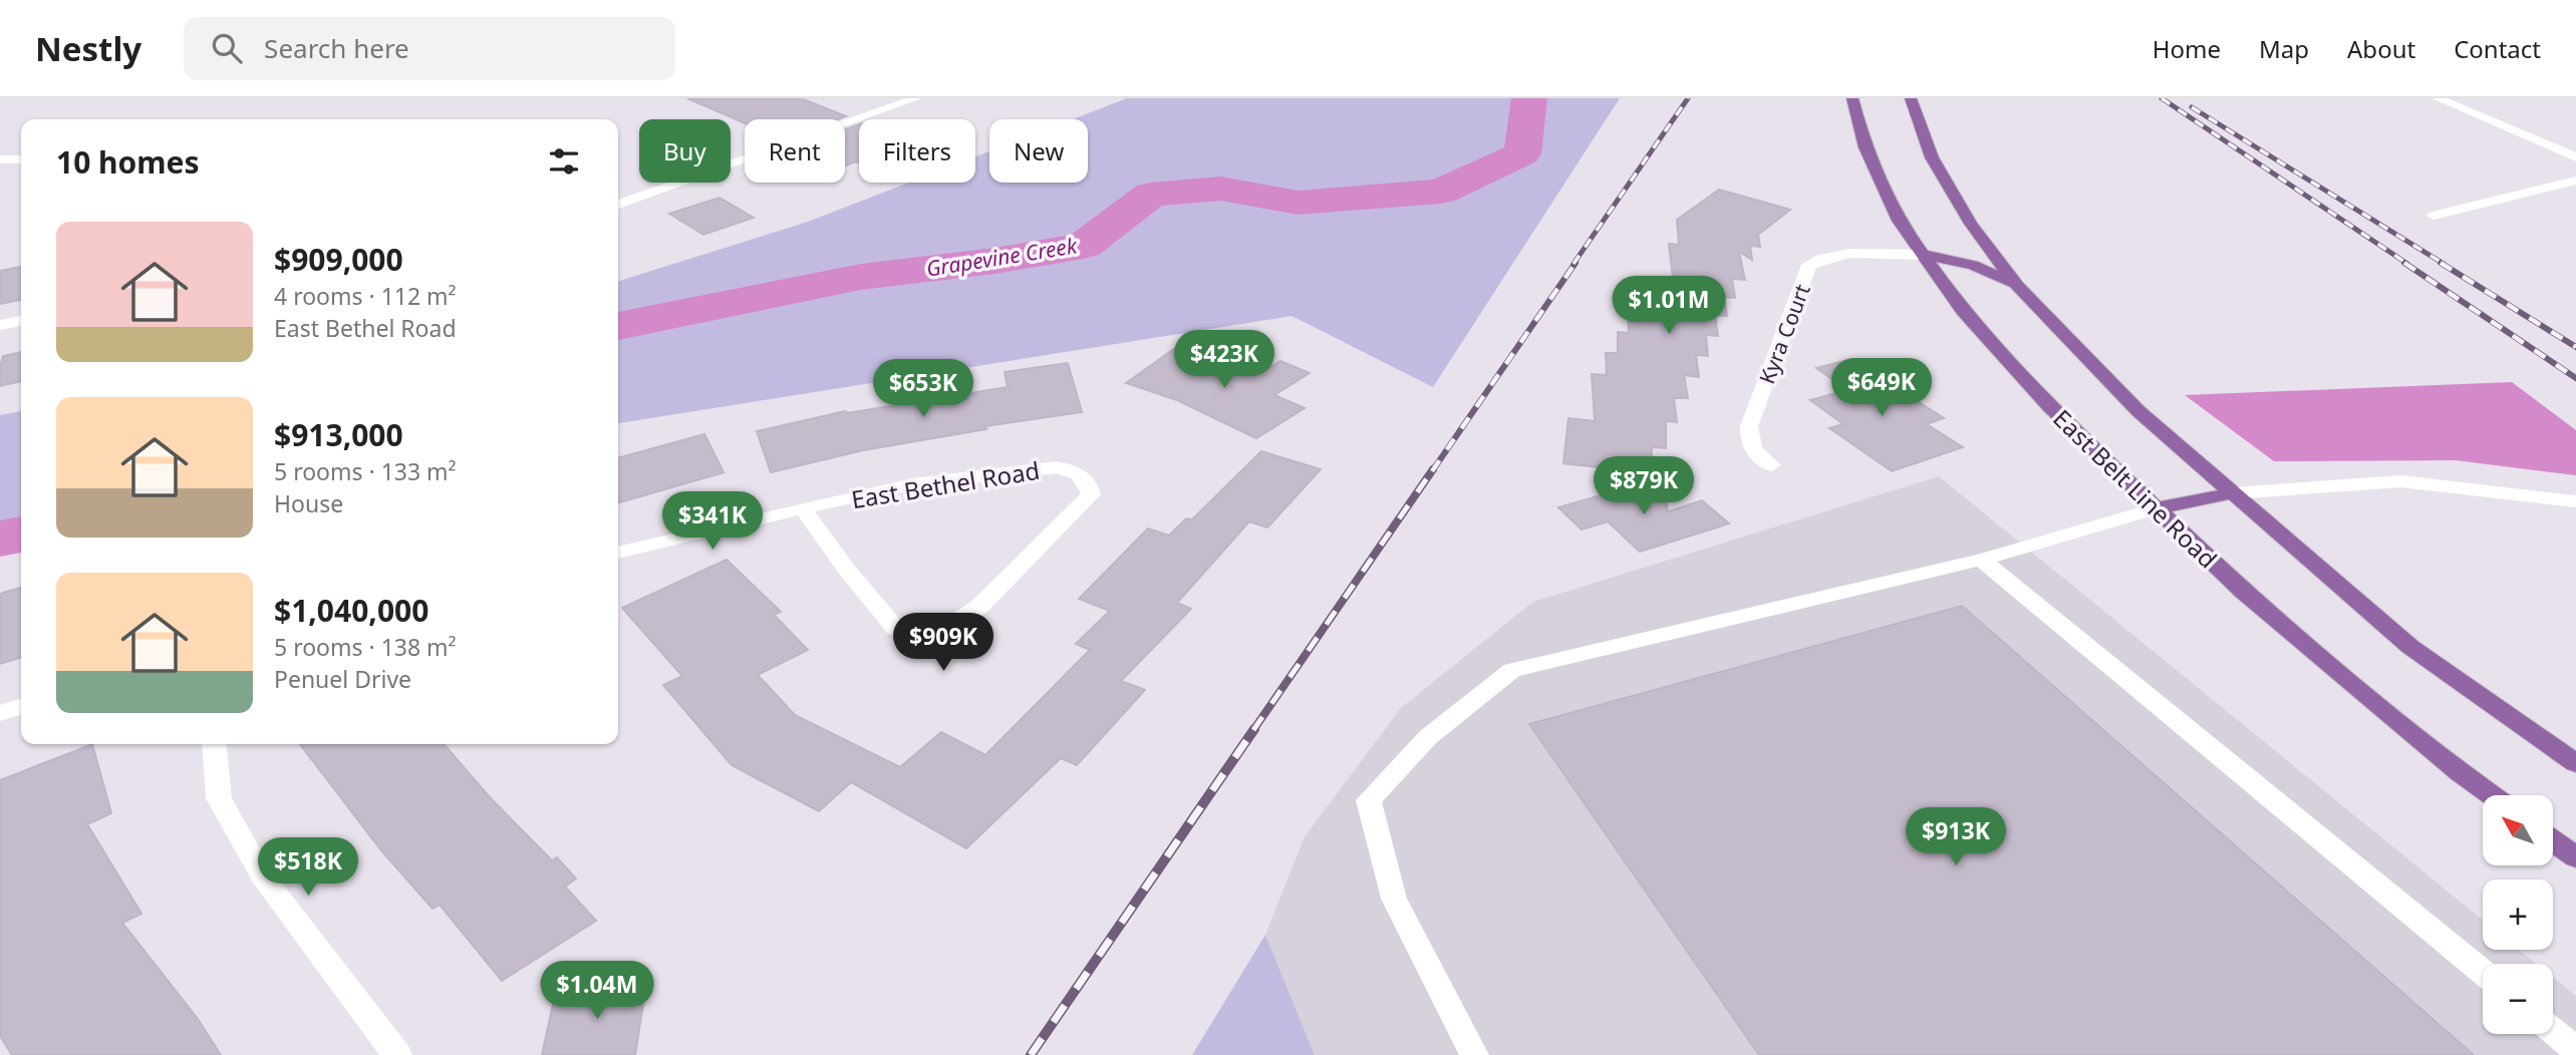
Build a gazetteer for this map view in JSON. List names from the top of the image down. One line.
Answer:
{"streets":{"main road":["East Belt Line Road"],"street":["Kyra Court","East Bethel Road"]},"crossings":[["Kyra Court","East Belt Line Road"]],"water":["Grapevine Creek"],"north":"top left","page":{"header":"Nestly","search":"Search here","nav":["Home","Map","About","Contact"],"chip":["Buy","Rent","Filters","New"],"heading":"10 homes","list":[{"name":"$909,000","note":"4 rooms · 112 m² · East Bethel Road"},{"name":"$913,000","note":"5 rooms · 133 m² · House"},{"name":"$1,040,000","note":"5 rooms · 138 m² · Penuel Drive"}],"price":["$1.01M","$423K","$649K","$653K","$879K","$341K","$909K","$913K","$518K","$1.04M"],"map_buttons":["+","−"]}}
